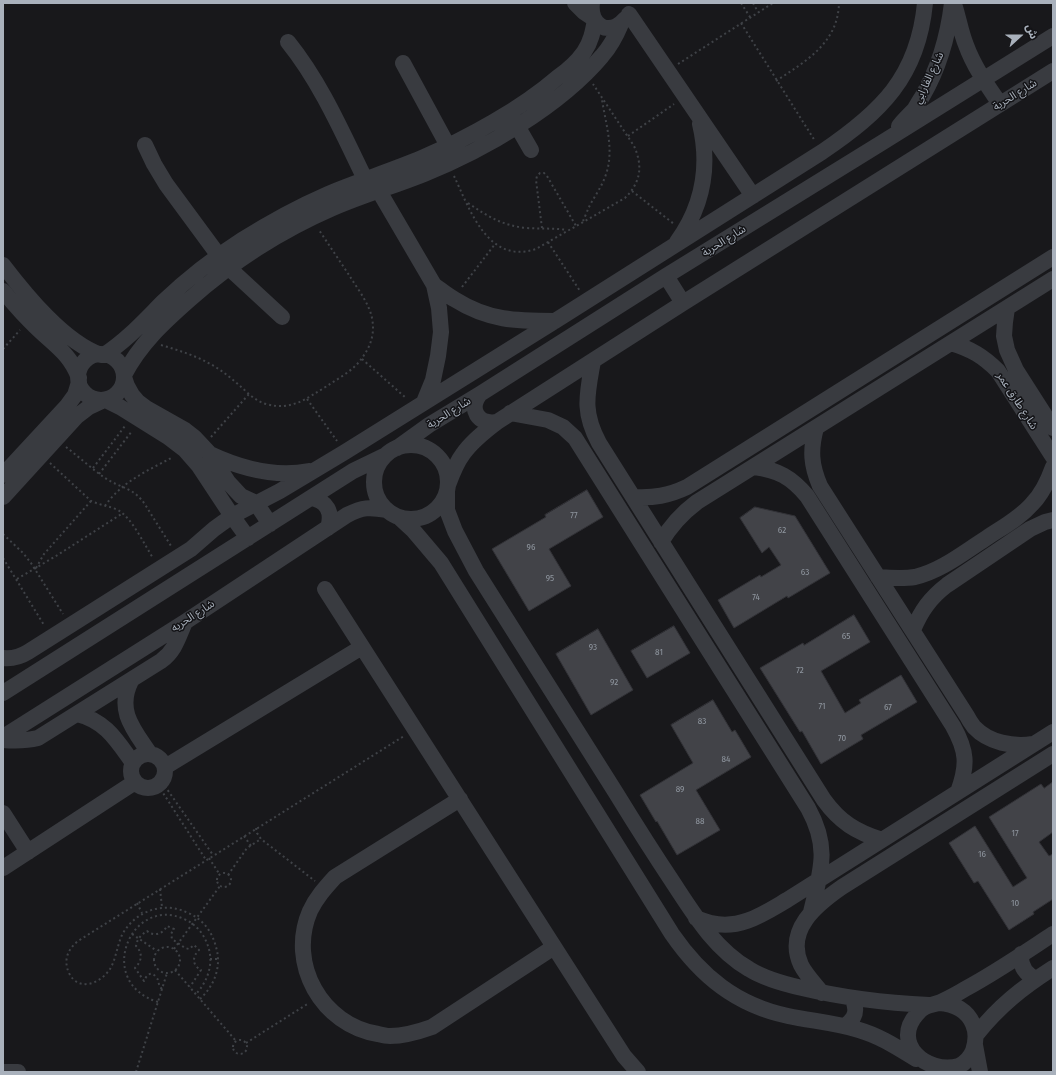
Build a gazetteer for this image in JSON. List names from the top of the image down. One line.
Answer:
{"streets":{"street":["شارع الفارابي","شارع الحرية","شارع طارق عمر","شارع الحريه"]},"crossings":[["شارع الفارابي","شارع الحرية"],["شارع الحرية","شارع الحريه"]],"house_numbers":["77","62","96","63","95","74","65","93","81","72","92","71","67","83","70","84","89","88","17","16","10"],"north":"right"}
